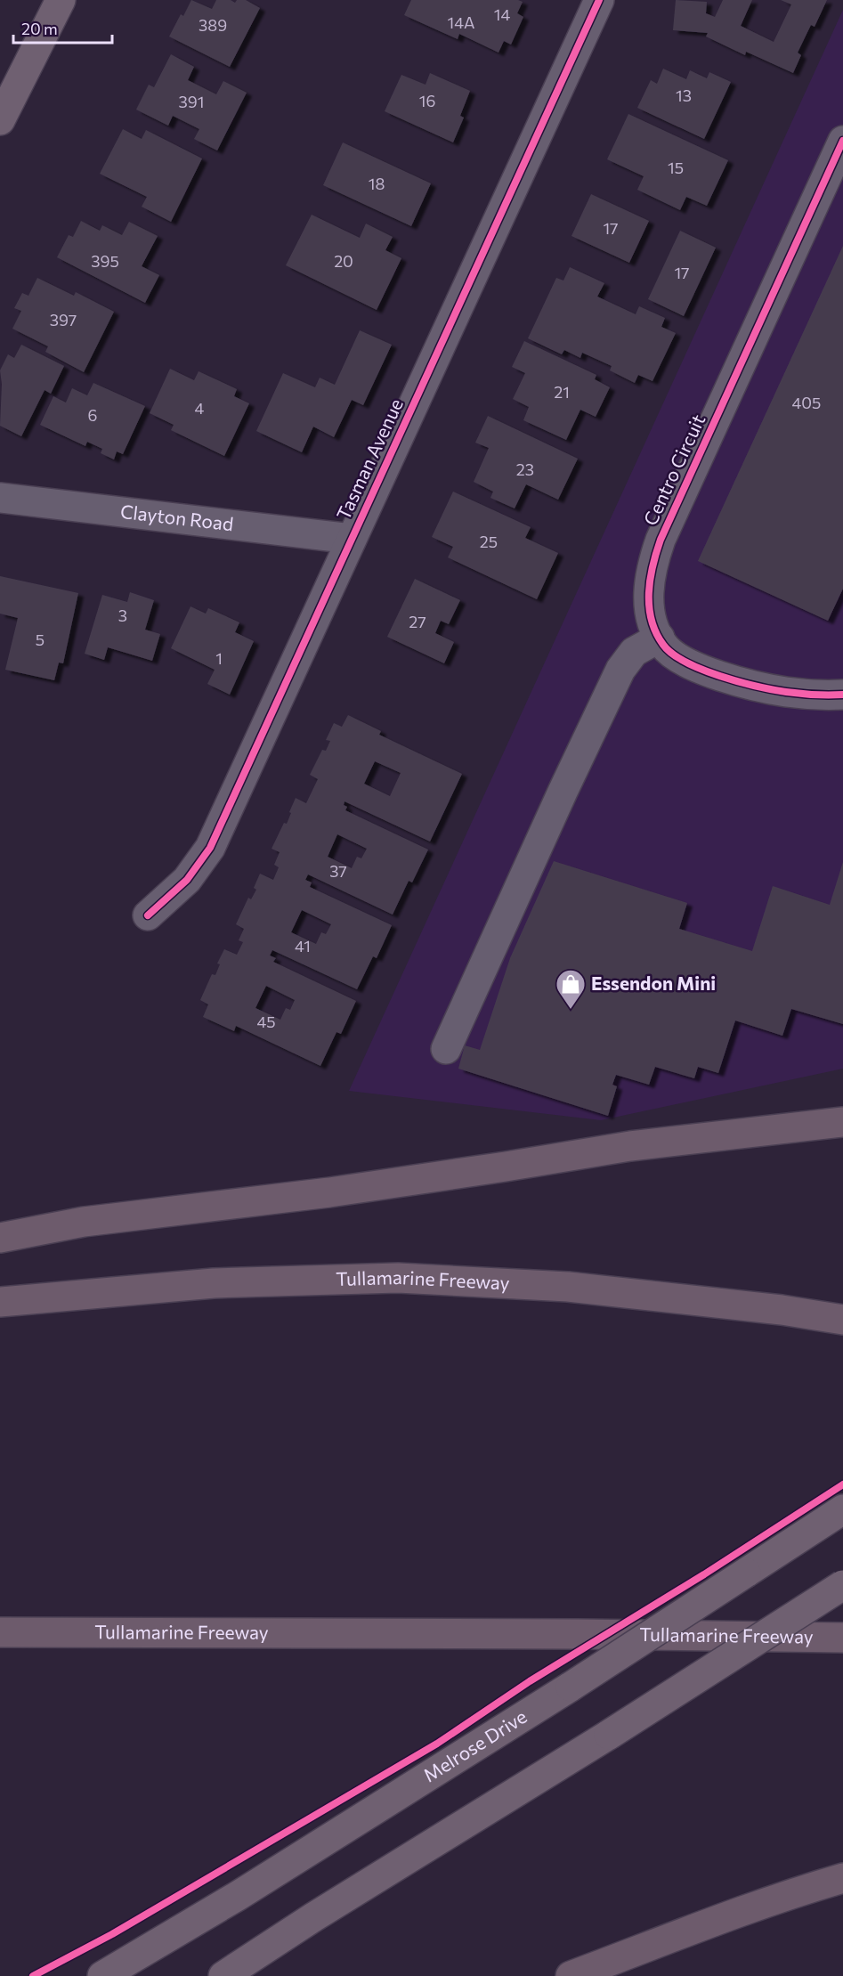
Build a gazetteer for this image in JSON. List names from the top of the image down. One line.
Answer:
{"streets":{"highway":["Tullamarine Freeway"],"main road":["Melrose Drive"],"street":["Tasman Avenue","Centro Circuit","Clayton Road"]},"crossings":[["Tasman Avenue","Clayton Road"]],"places":{"shop":["Essendon Mini"]},"house_numbers":["14","14A","389","13","16","391","15","18","17","395","20","17","397","21","405","4","6","23","25","3","27","5","1","37","41","45"],"scale_bar":"20 m"}
